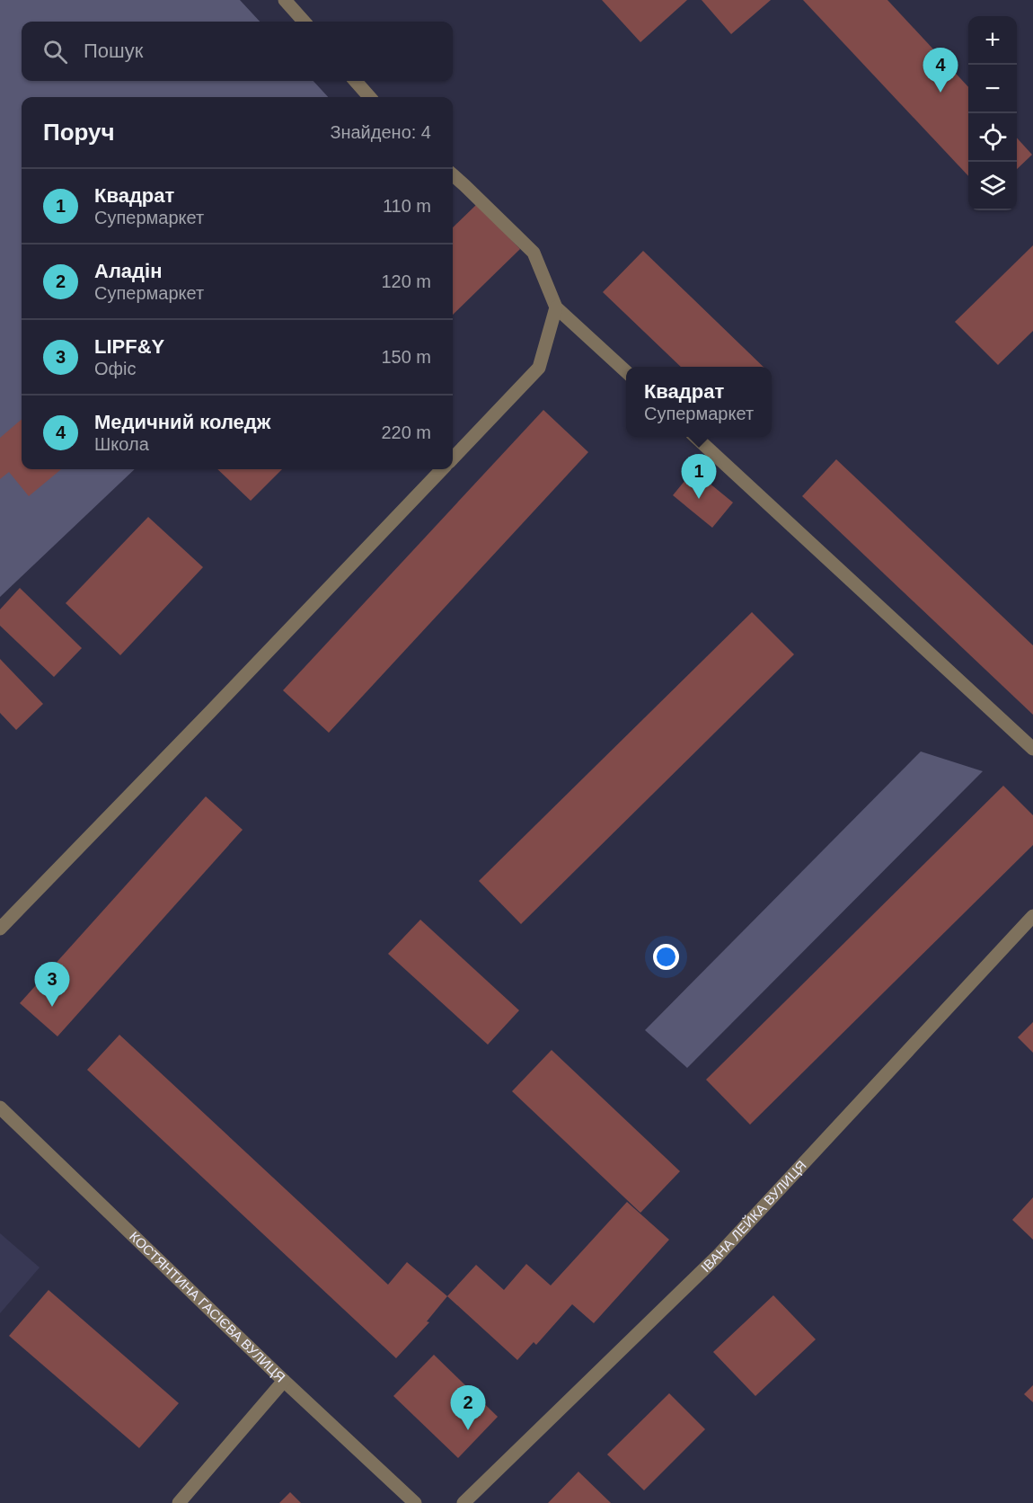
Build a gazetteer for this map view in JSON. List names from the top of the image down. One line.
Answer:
{"streets":{"street":["ІВАНА ЛЕЙКА ВУЛИЦЯ","КОСТЯНТИНА ГАСІЄВА ВУЛИЦЯ"]},"page":{"map_buttons":["+","−"],"search":"Пошук","pins":["4","1","3","2"],"heading":["Поруч","Знайдено: 4"],"list":[{"mark":"1","name":"Квадрат","note":"Супермаркет","value":"110 m"},{"mark":"2","name":"Аладін","note":"Супермаркет","value":"120 m"},{"mark":"3","name":"LIPF&Y","note":"Офіс","value":"150 m"},{"mark":"4","name":"Медичний коледж","note":"Школа","value":"220 m"}],"popup":["Квадрат","Супермаркет"]}}
